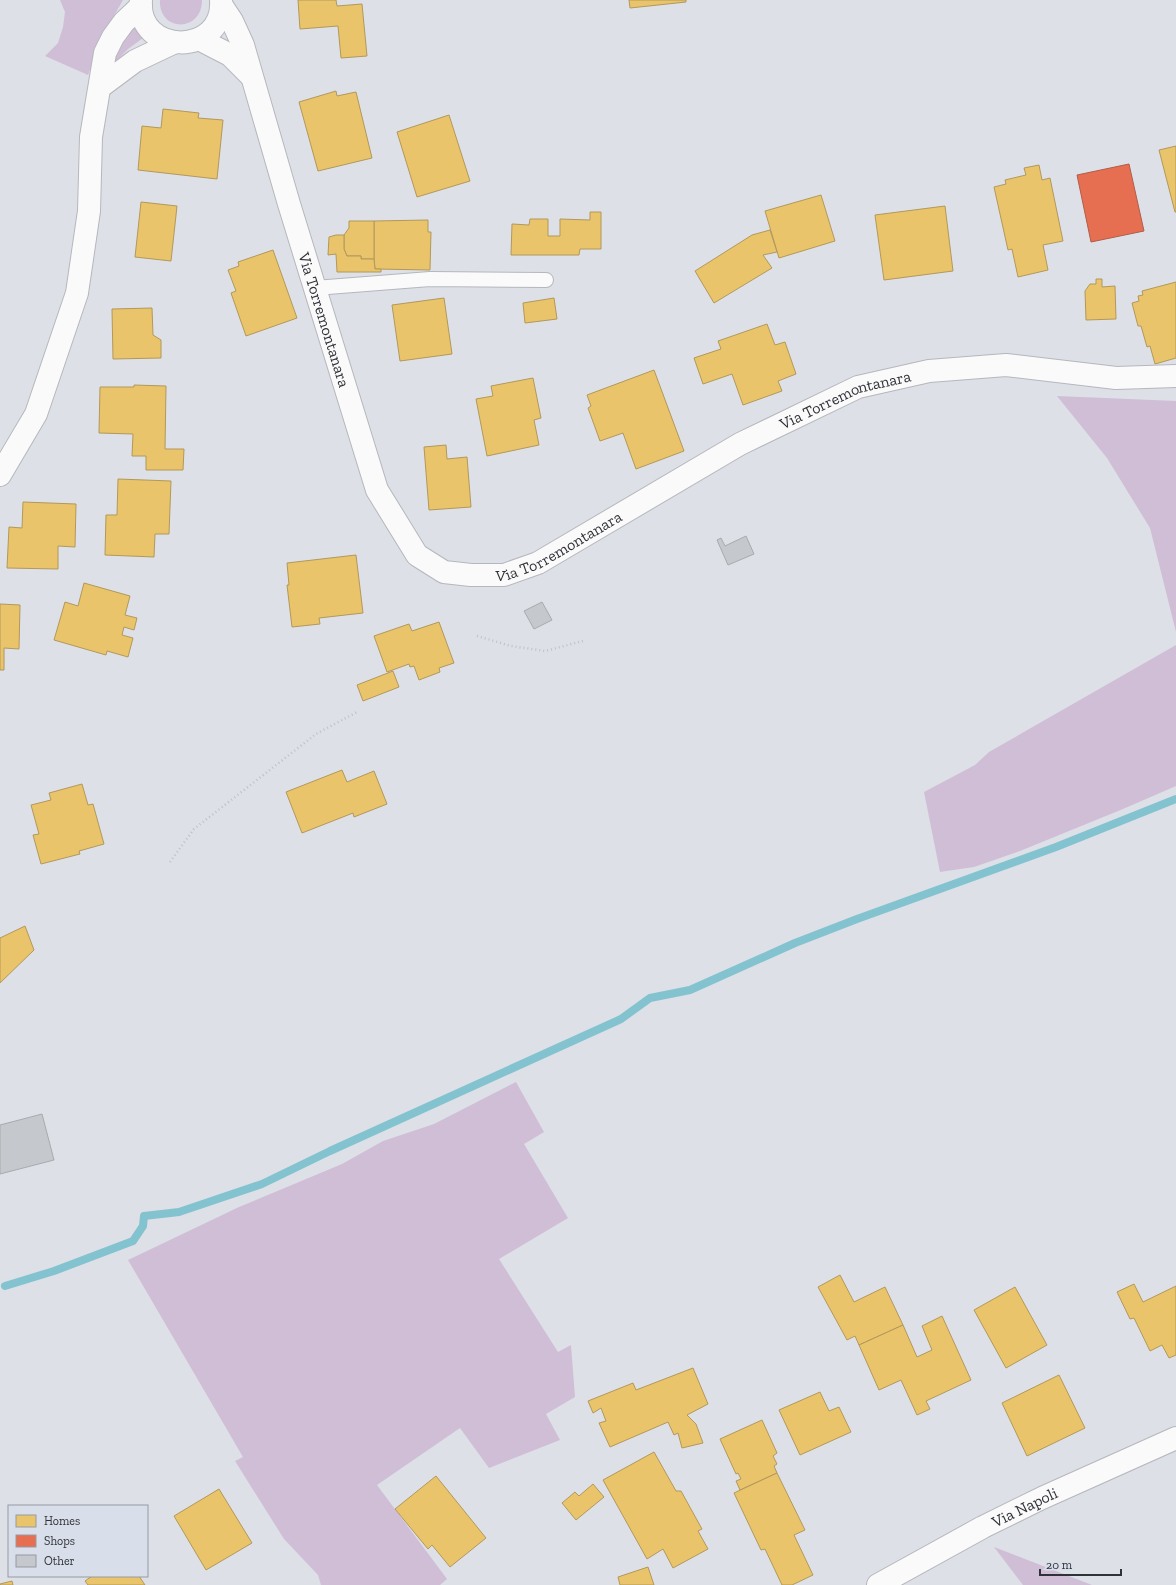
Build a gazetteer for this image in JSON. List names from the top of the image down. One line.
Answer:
{"streets":{"street":["Via Torremontanara","Via Napoli"]},"legend":["Homes","Shops","Other"],"scale_bar":"20 m"}
